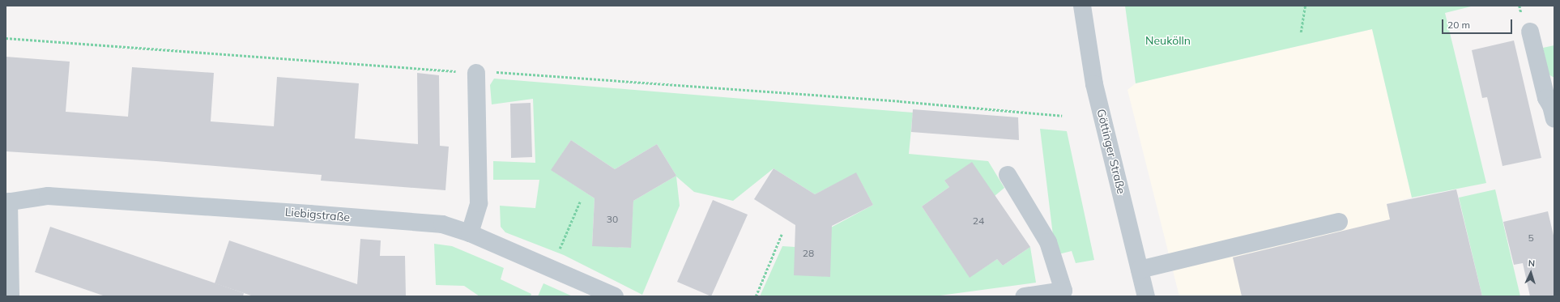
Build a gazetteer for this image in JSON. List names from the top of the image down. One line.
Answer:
{"streets":{"street":["Göttinger Straße","Liebigstraße"]},"parks":["Neukölln"],"house_numbers":["30","24","5","28"],"scale_bar":"20 m","north":"top"}
